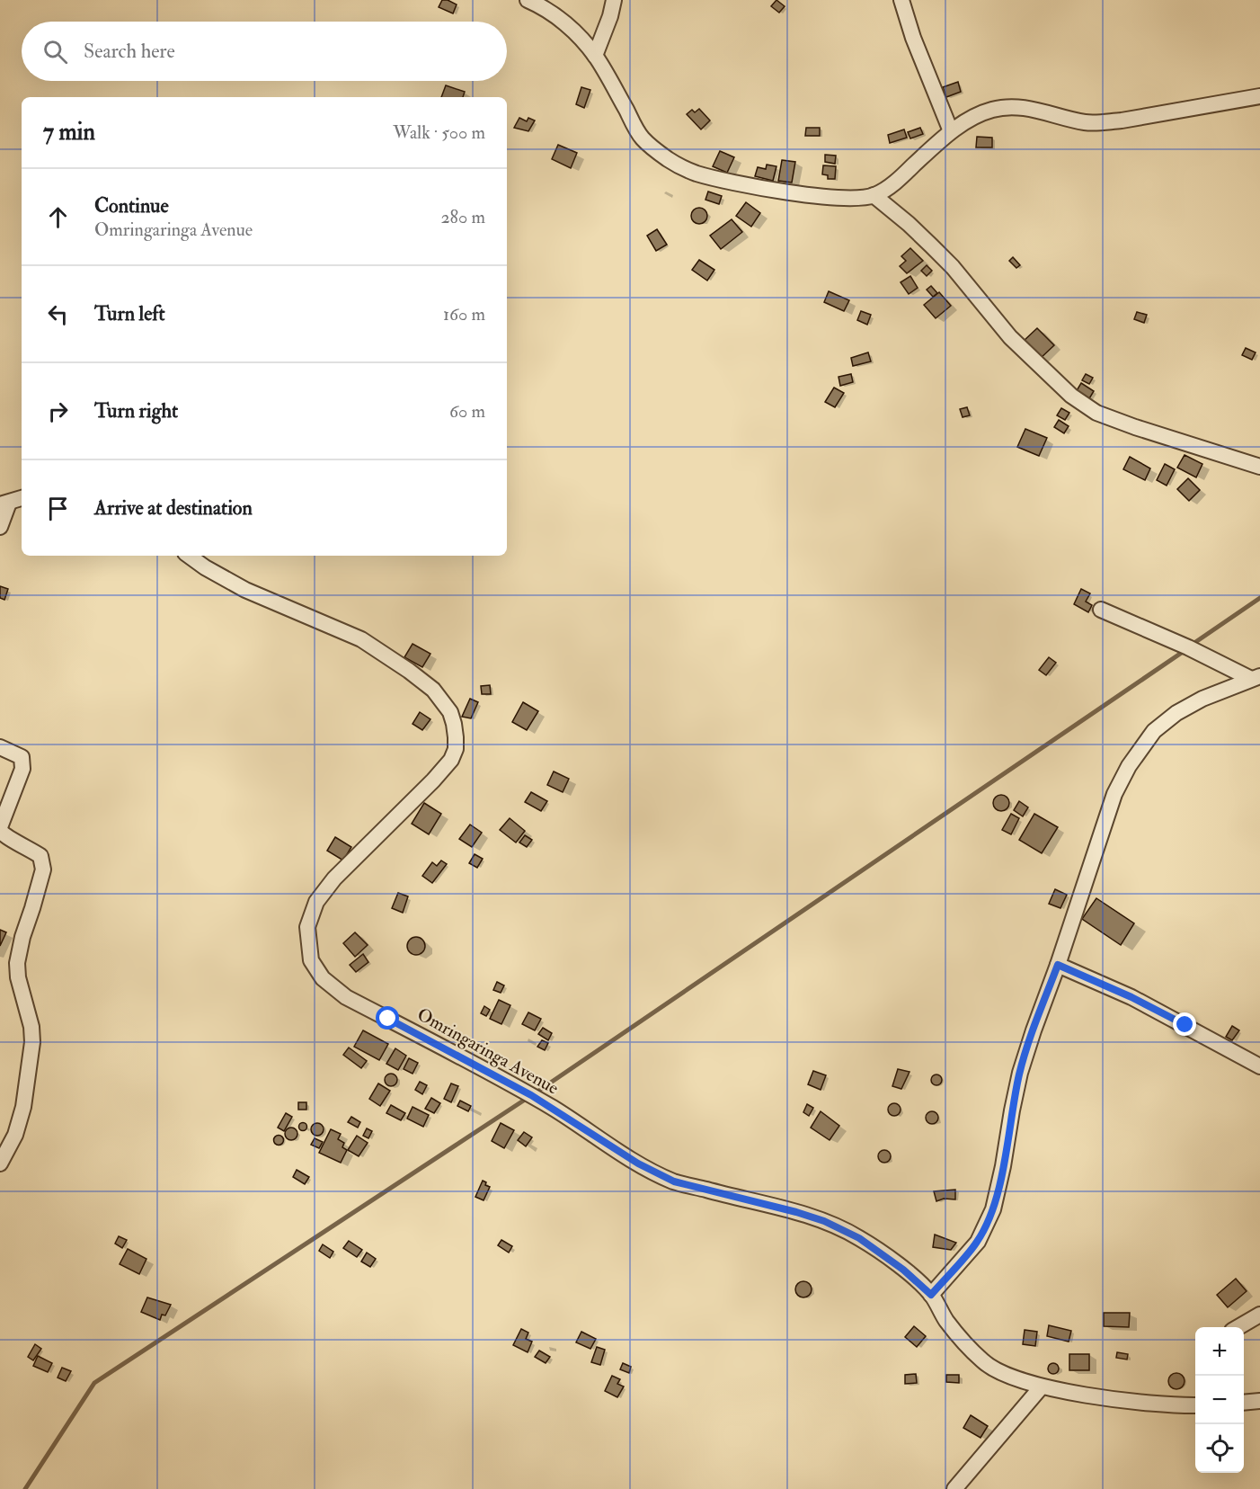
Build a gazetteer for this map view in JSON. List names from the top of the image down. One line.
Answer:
{"streets":{"street":["Omringaringa Avenue"]},"page":{"search":"Search here","heading":["7 min","Walk · 500 m"],"list":[["Continue","Omringaringa Avenue","280 m"],["Turn left","160 m"],["Turn right","60 m"],"Arrive at destination"],"map_buttons":["+","−"]}}
